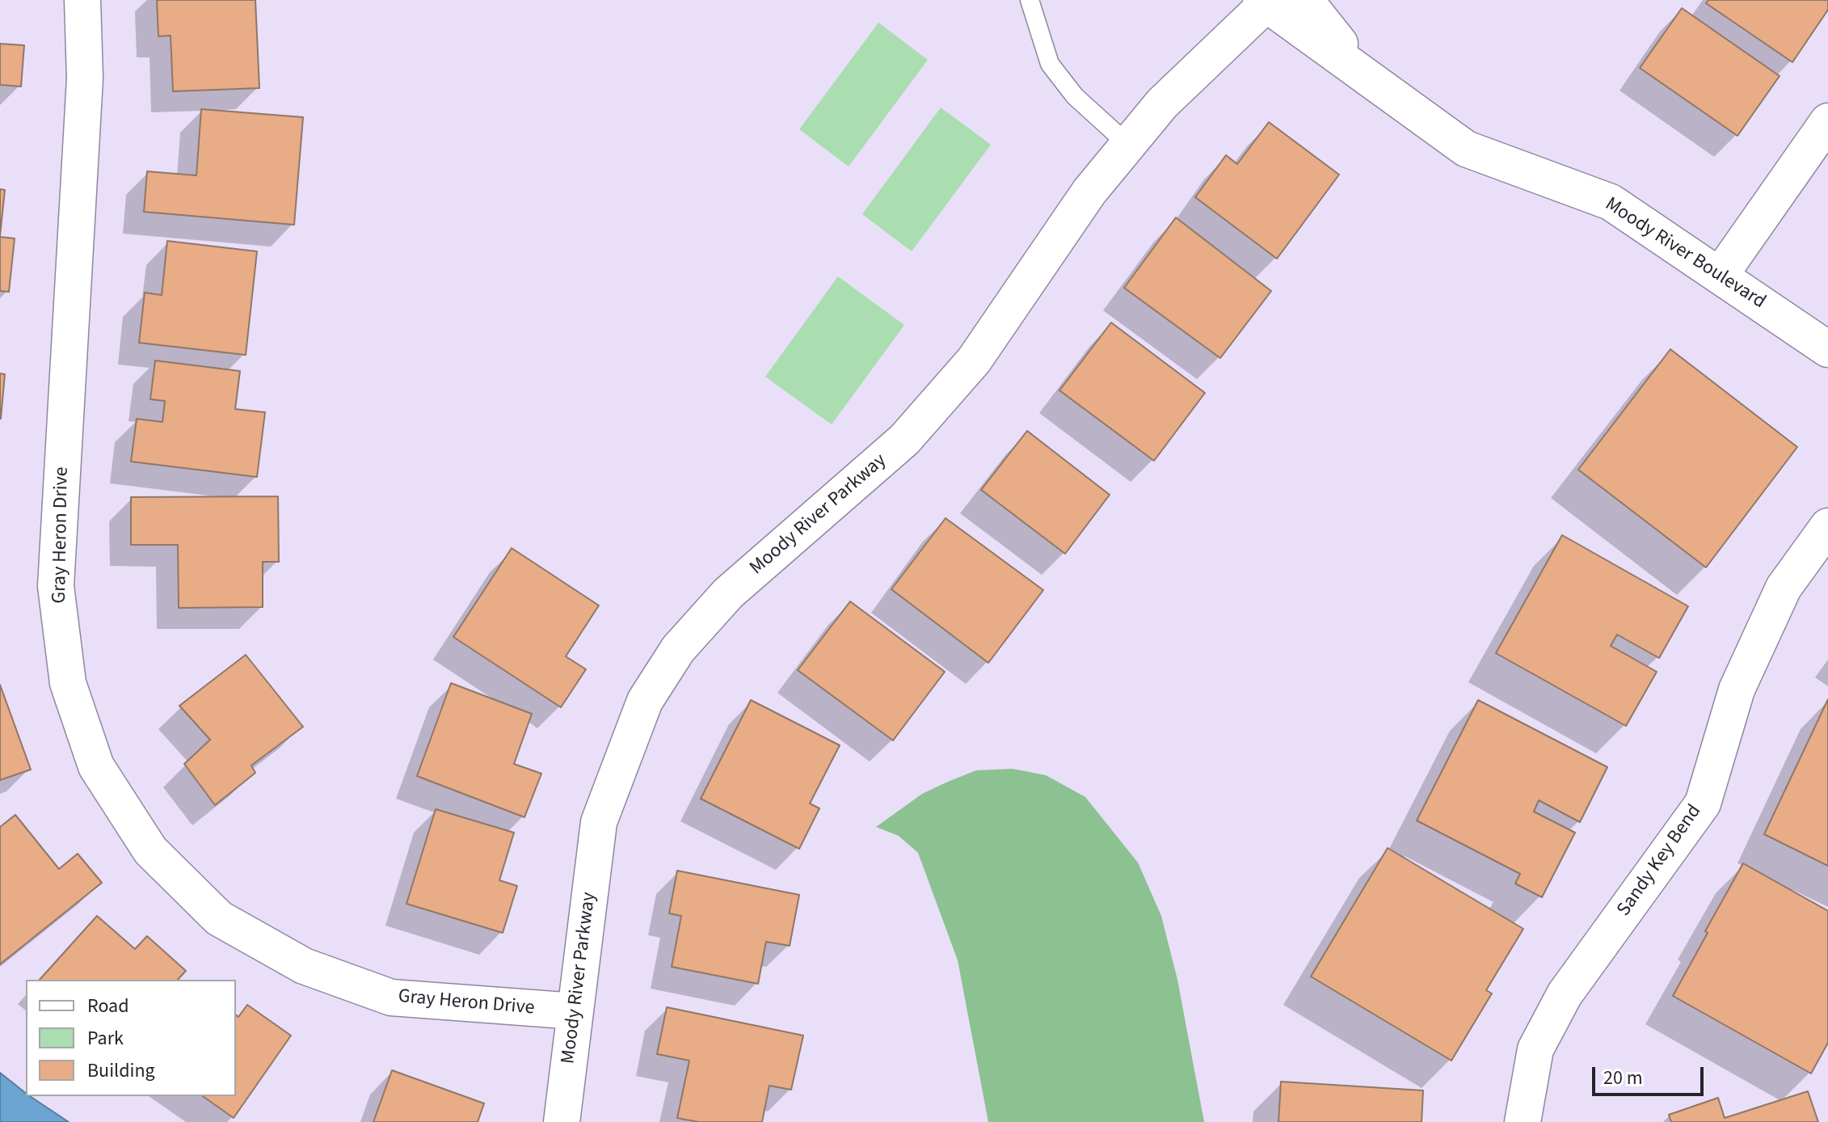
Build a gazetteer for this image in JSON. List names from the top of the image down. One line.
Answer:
{"streets":{"street":["Moody River Boulevard","Moody River Parkway","Gray Heron Drive","Sandy Key Bend"]},"crossings":[["Moody River Boulevard","Moody River Parkway"],["Moody River Parkway","Gray Heron Drive"]],"legend":["Road","Park","Building"],"scale_bar":"20 m"}
